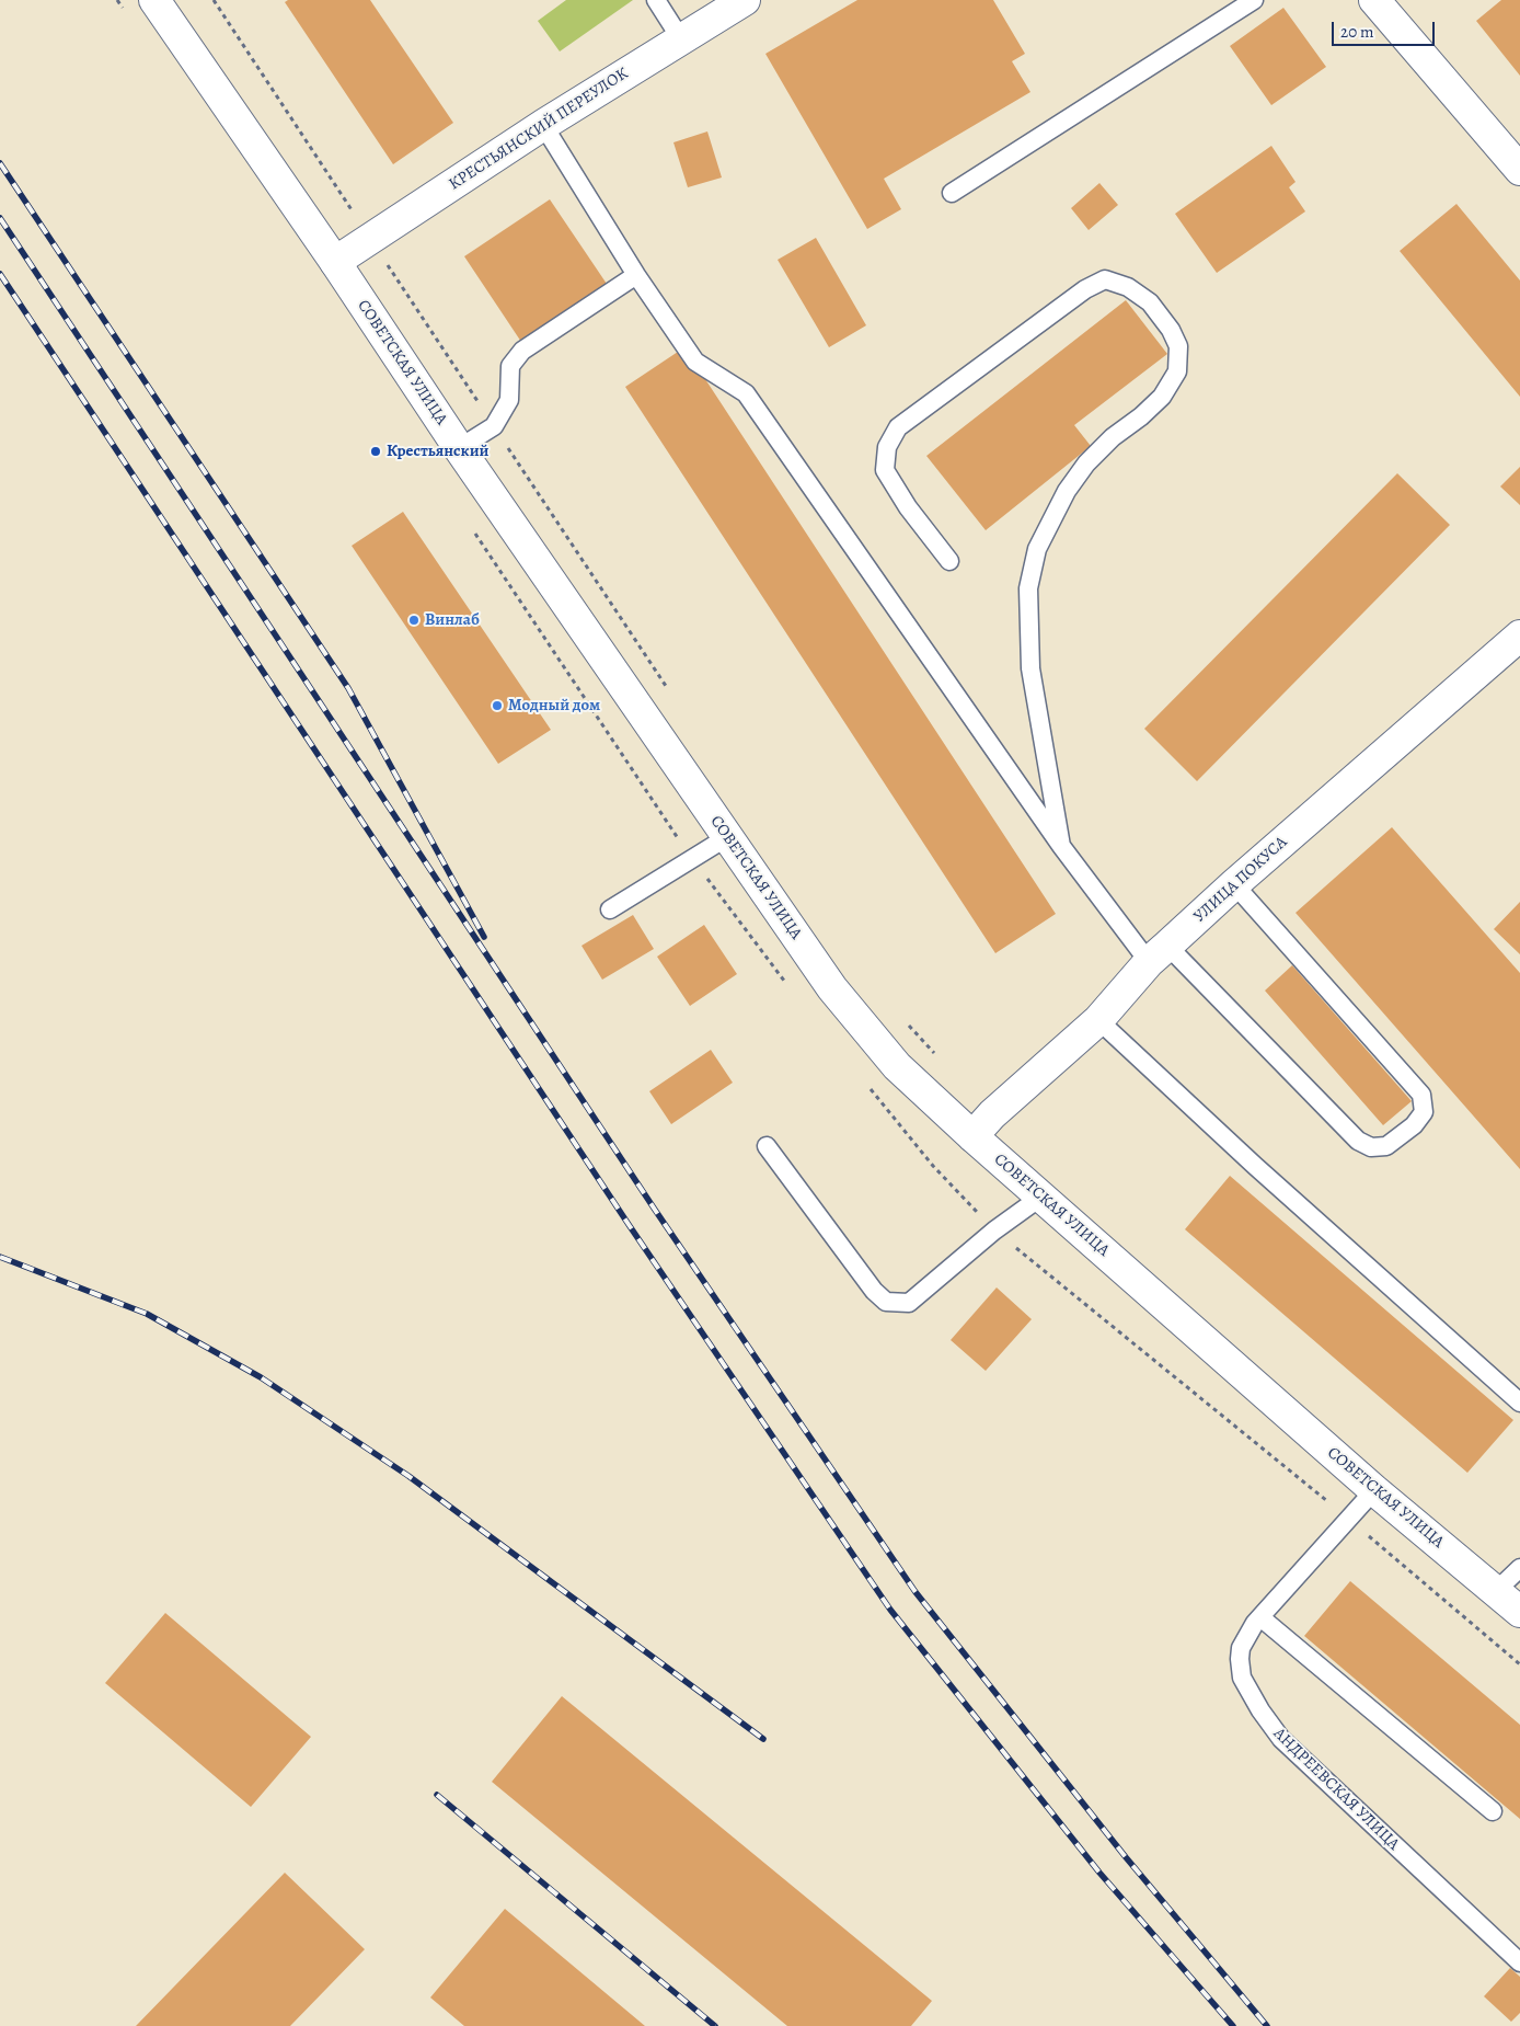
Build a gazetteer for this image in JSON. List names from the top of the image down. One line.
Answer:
{"streets":{"main road":["КРЕСТЬЯНСКИЙ ПЕРЕУЛОК","СОВЕТСКАЯ УЛИЦА","УЛИЦА ПОКУСА"],"lane":["АНДРЕЕВСКАЯ УЛИЦА"]},"crossings":[["КРЕСТЬЯНСКИЙ ПЕРЕУЛОК","СОВЕТСКАЯ УЛИЦА"],["СОВЕТСКАЯ УЛИЦА","УЛИЦА ПОКУСА"],["СОВЕТСКАЯ УЛИЦА","АНДРЕЕВСКАЯ УЛИЦА"]],"places":["Крестьянский","Винлаб","Модный дом"],"scale_bar":"20 m"}
